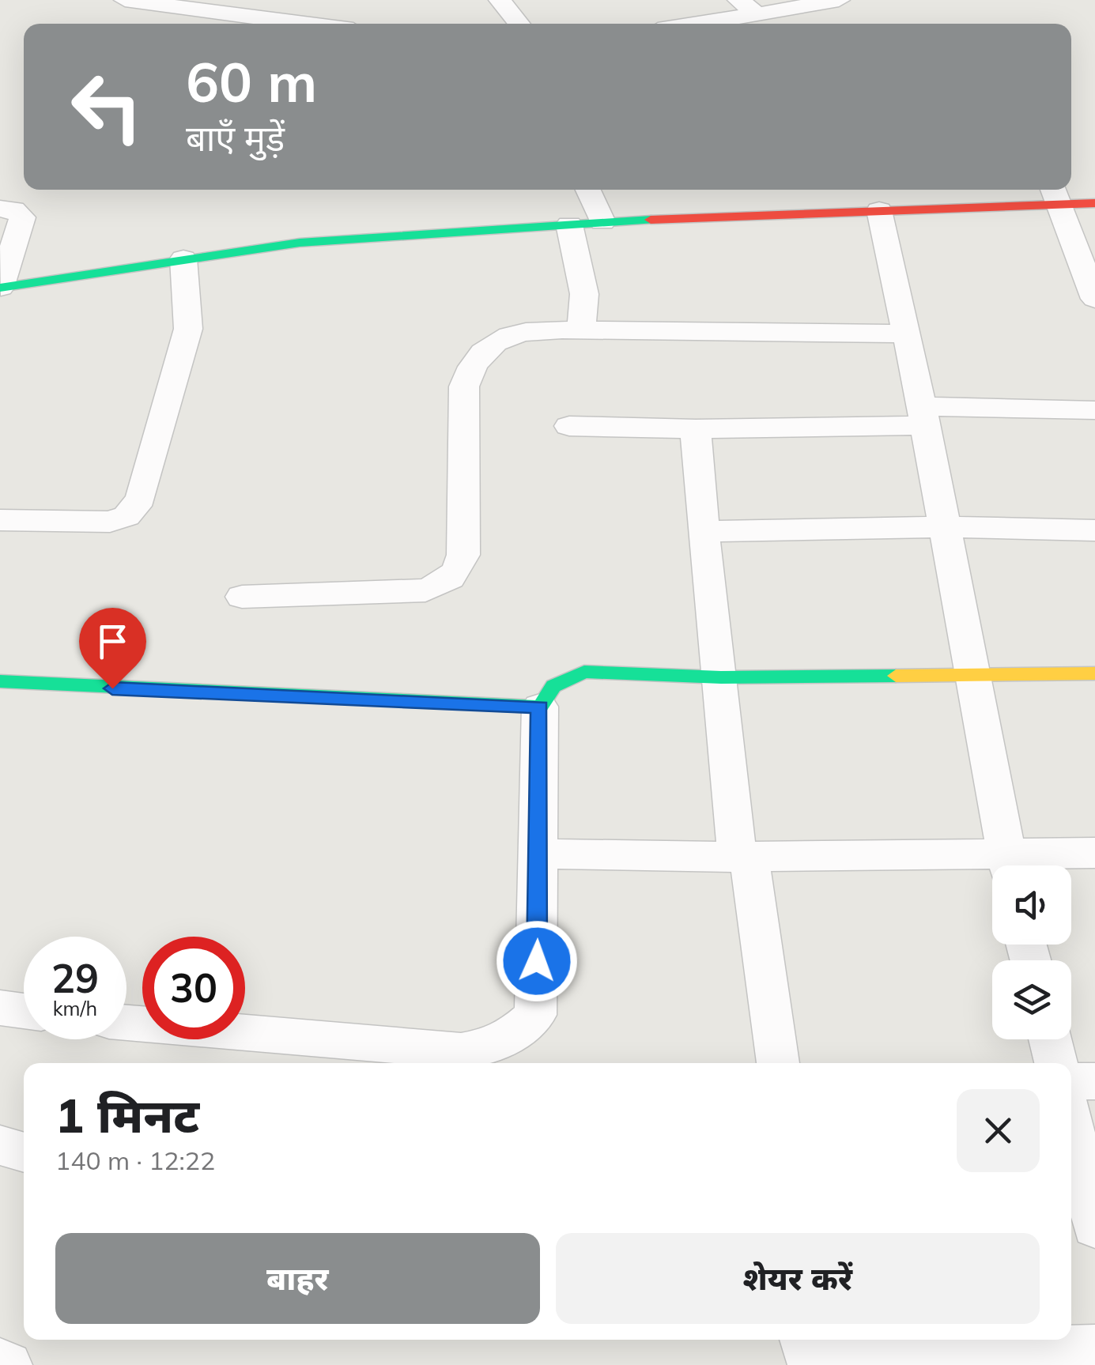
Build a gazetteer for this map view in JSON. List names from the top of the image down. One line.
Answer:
{"page":{"turn":["60 m","बाएँ मुड़ें"],"speed":"29 km/h","limit":"30","heading":["1 मिनट","140 m · 12:22"],"buttons":["बाहर","शेयर करें"]}}
